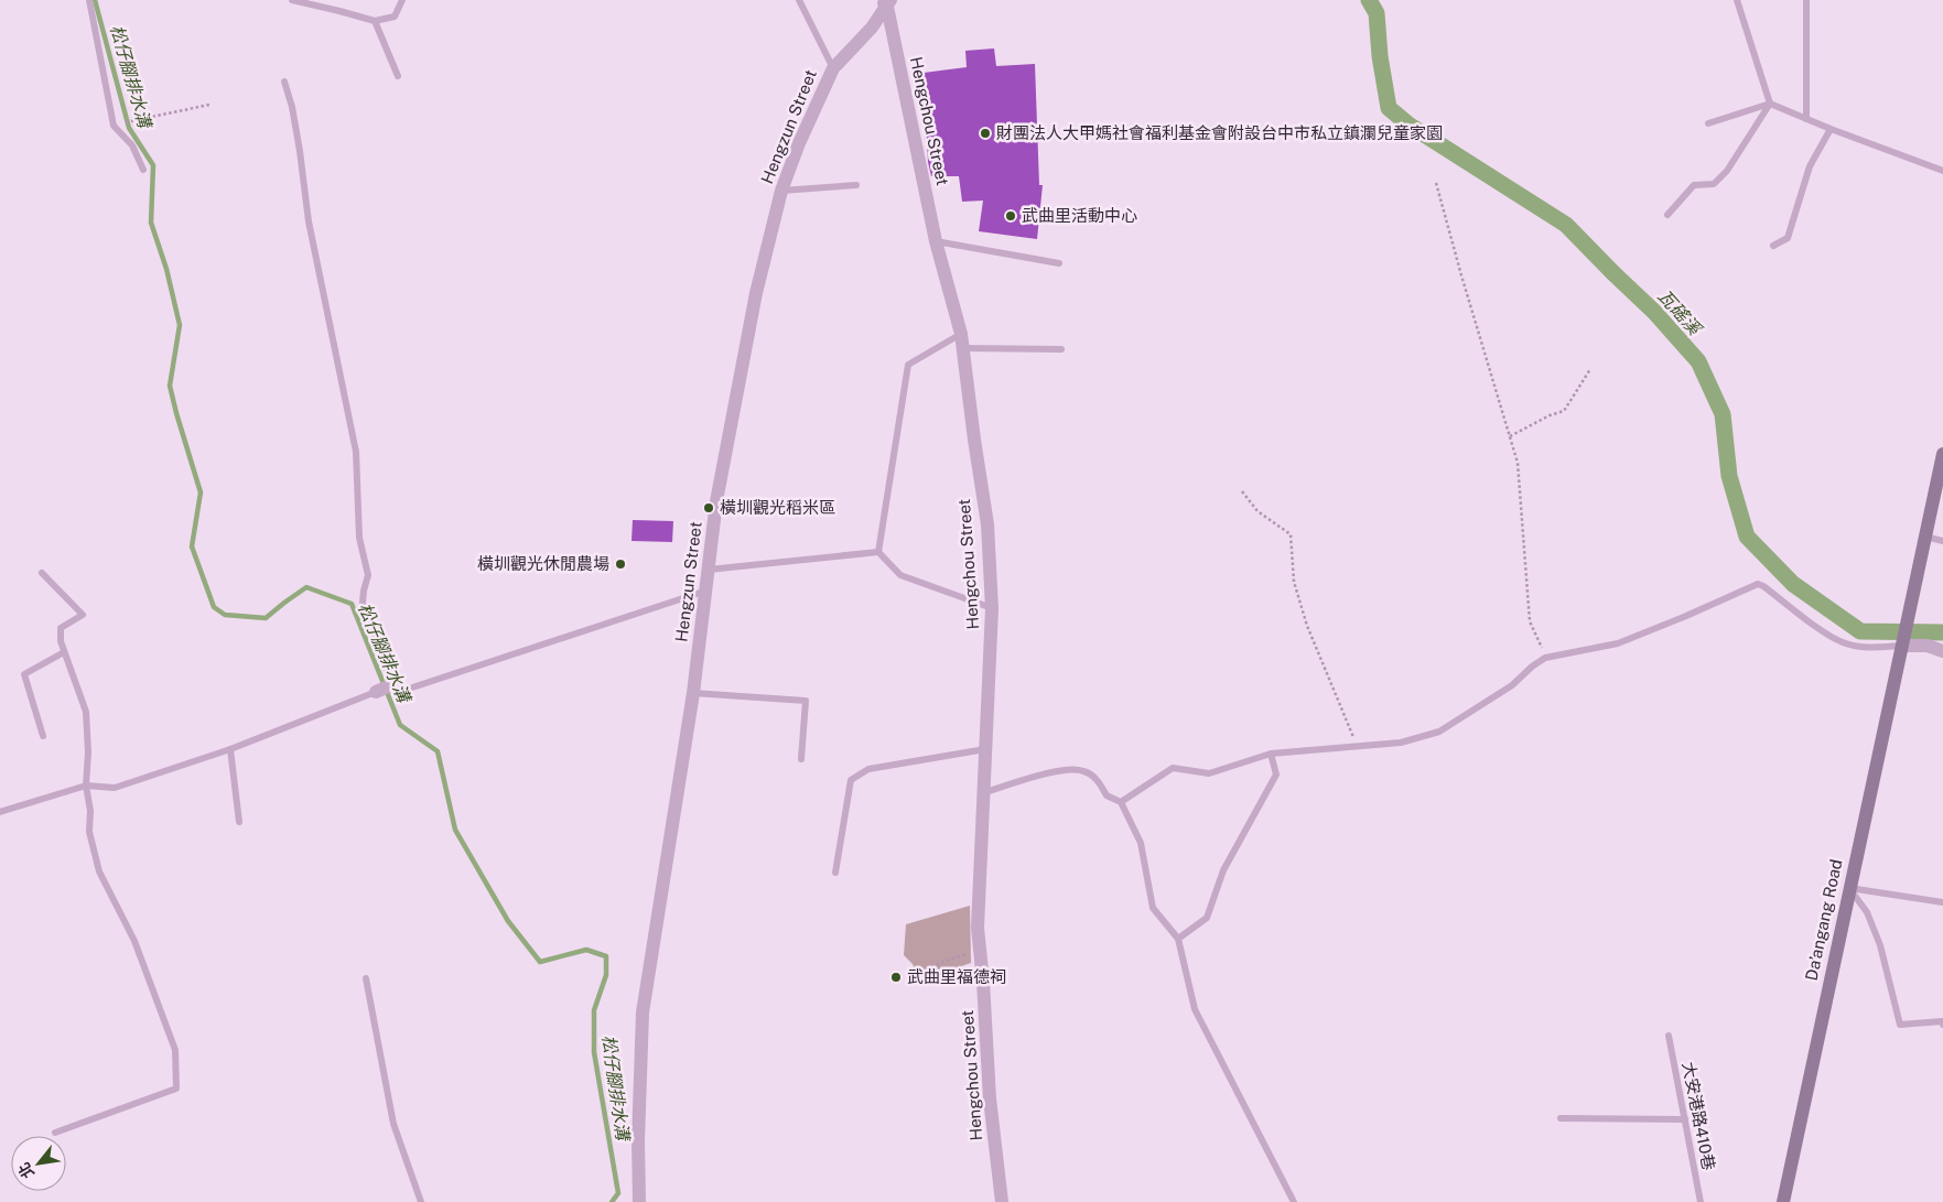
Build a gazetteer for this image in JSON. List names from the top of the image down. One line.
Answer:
{"streets":{"main road":["Da’angang Road"],"street":["Hengchou Street","Hengzun Street"],"lane":["大安港路410巷"]},"crossings":[["Hengchou Street","Hengzun Street"]],"water":["松仔腳排水溝","瓦磘溪"],"places":["財團法人大甲媽社會福利基金會附設台中市私立鎮瀾兒童家園","武曲里活動中心","橫圳觀光稻米區","橫圳觀光休閒農場","武曲里福德祠"],"north":"bottom left"}
